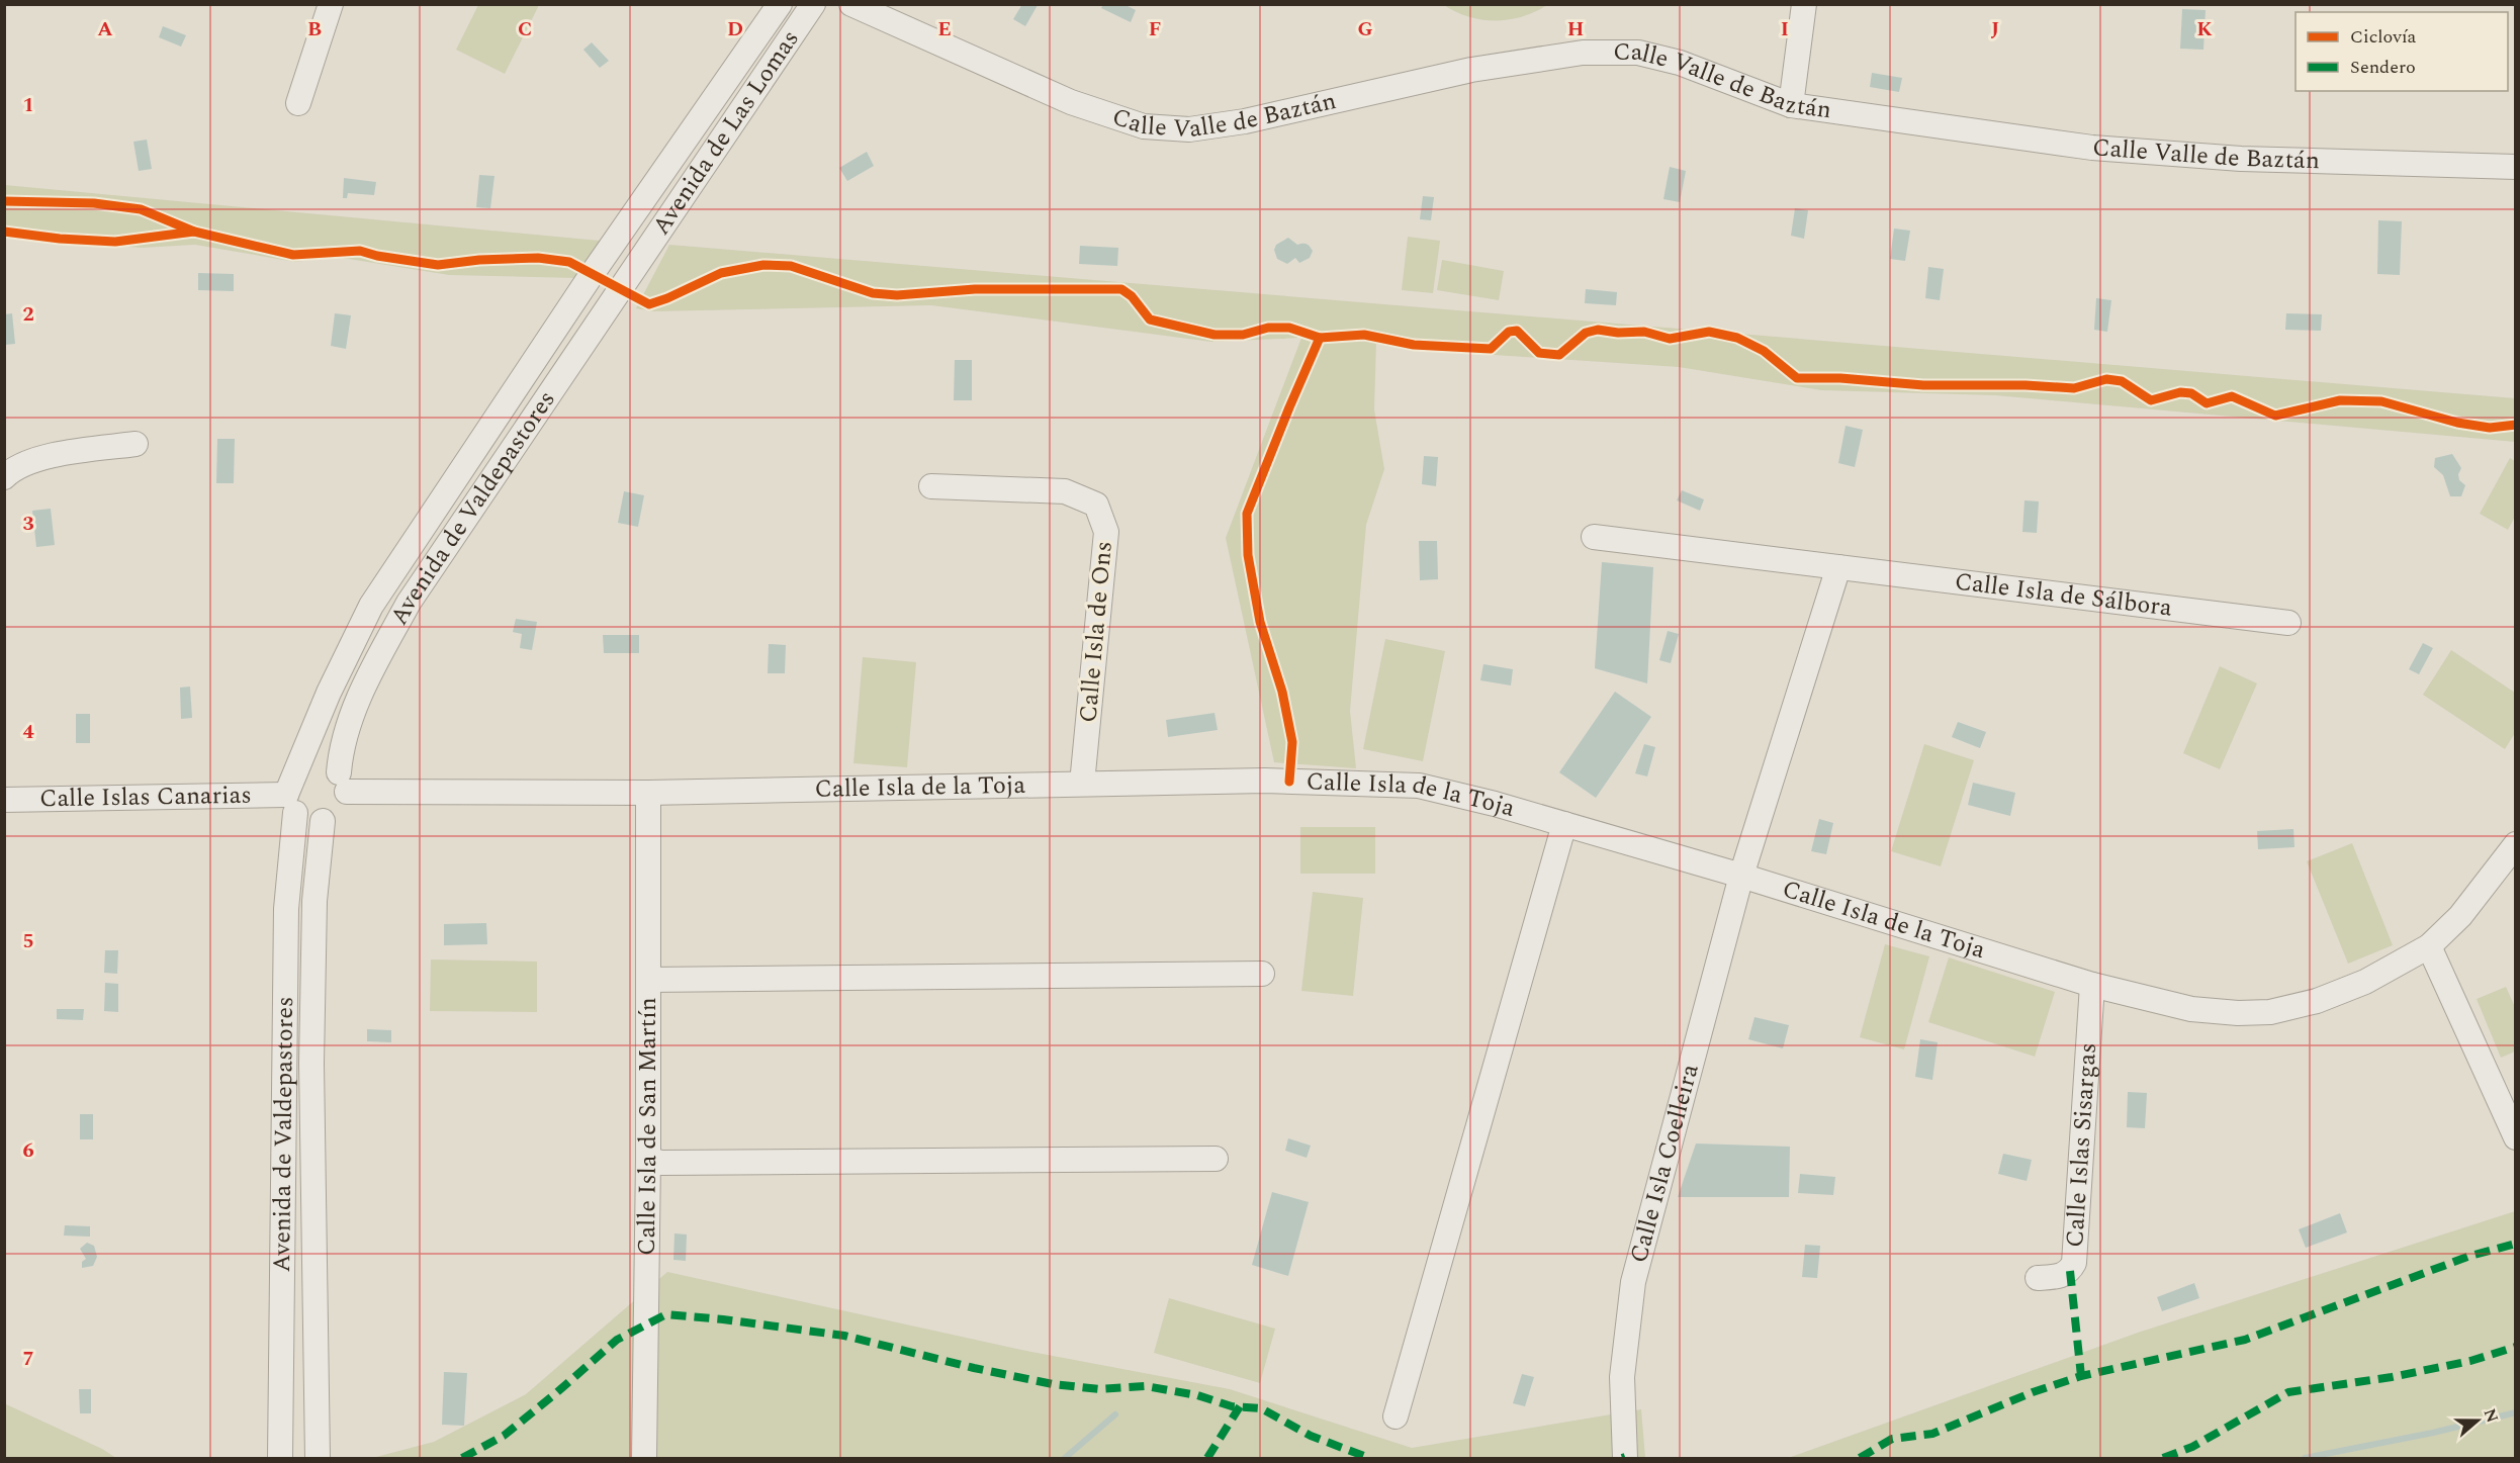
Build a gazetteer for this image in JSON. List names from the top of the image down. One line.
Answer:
{"streets":{"street":["Calle Valle de Baztán","Avenida de Las Lomas","Avenida de Valdepastores","Calle Isla de Sálbora","Calle Isla de Ons","Calle Isla de la Toja","Calle Islas Canarias","Calle Isla de San Martín","Calle Islas Sisargas","Calle Isla Coelleira"]},"crossings":[["Avenida de Las Lomas","Avenida de Valdepastores"],["Avenida de Valdepastores","Calle Isla de la Toja"],["Avenida de Valdepastores","Calle Islas Canarias"],["Calle Isla de Ons","Calle Isla de la Toja"],["Calle Isla de la Toja","Calle Isla de San Martín"],["Calle Isla de la Toja","Calle Islas Sisargas"],["Calle Isla de la Toja","Calle Isla Coelleira"]],"legend":["Ciclovía","Sendero"],"north":"right","grid":{"columns":["A","B","C","D","E","F","G","H","I","J","K"],"rows":["1","2","3","4","5","6","7"]}}
